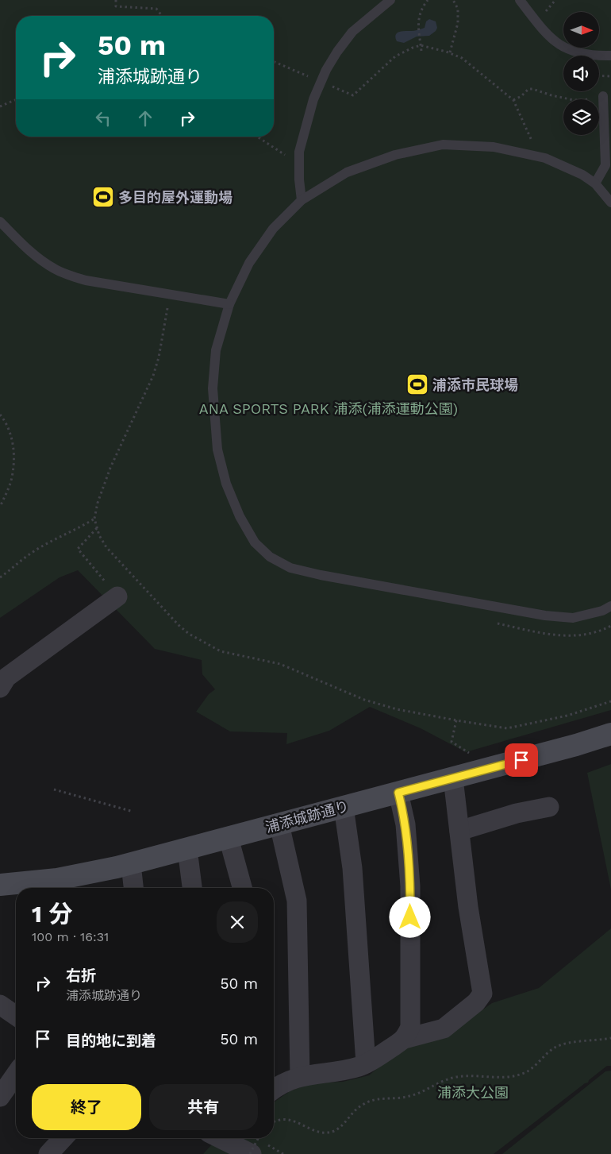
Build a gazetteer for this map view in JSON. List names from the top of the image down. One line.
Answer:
{"streets":{"main road":["浦添城跡通り"]},"parks":["ANA SPORTS PARK 浦添(浦添運動公園)","浦添大公園"],"places":{"sports":["多目的屋外運動場","浦添市民球場"]},"north":"right","page":{"turn":["50 m","浦添城跡通り"],"heading":["1 分","100 m · 16:31"],"list":[{"name":"右折","note":"浦添城跡通り","value":"50 m"},{"name":"目的地に到着","value":"50 m"}],"buttons":["終了","共有"]}}
